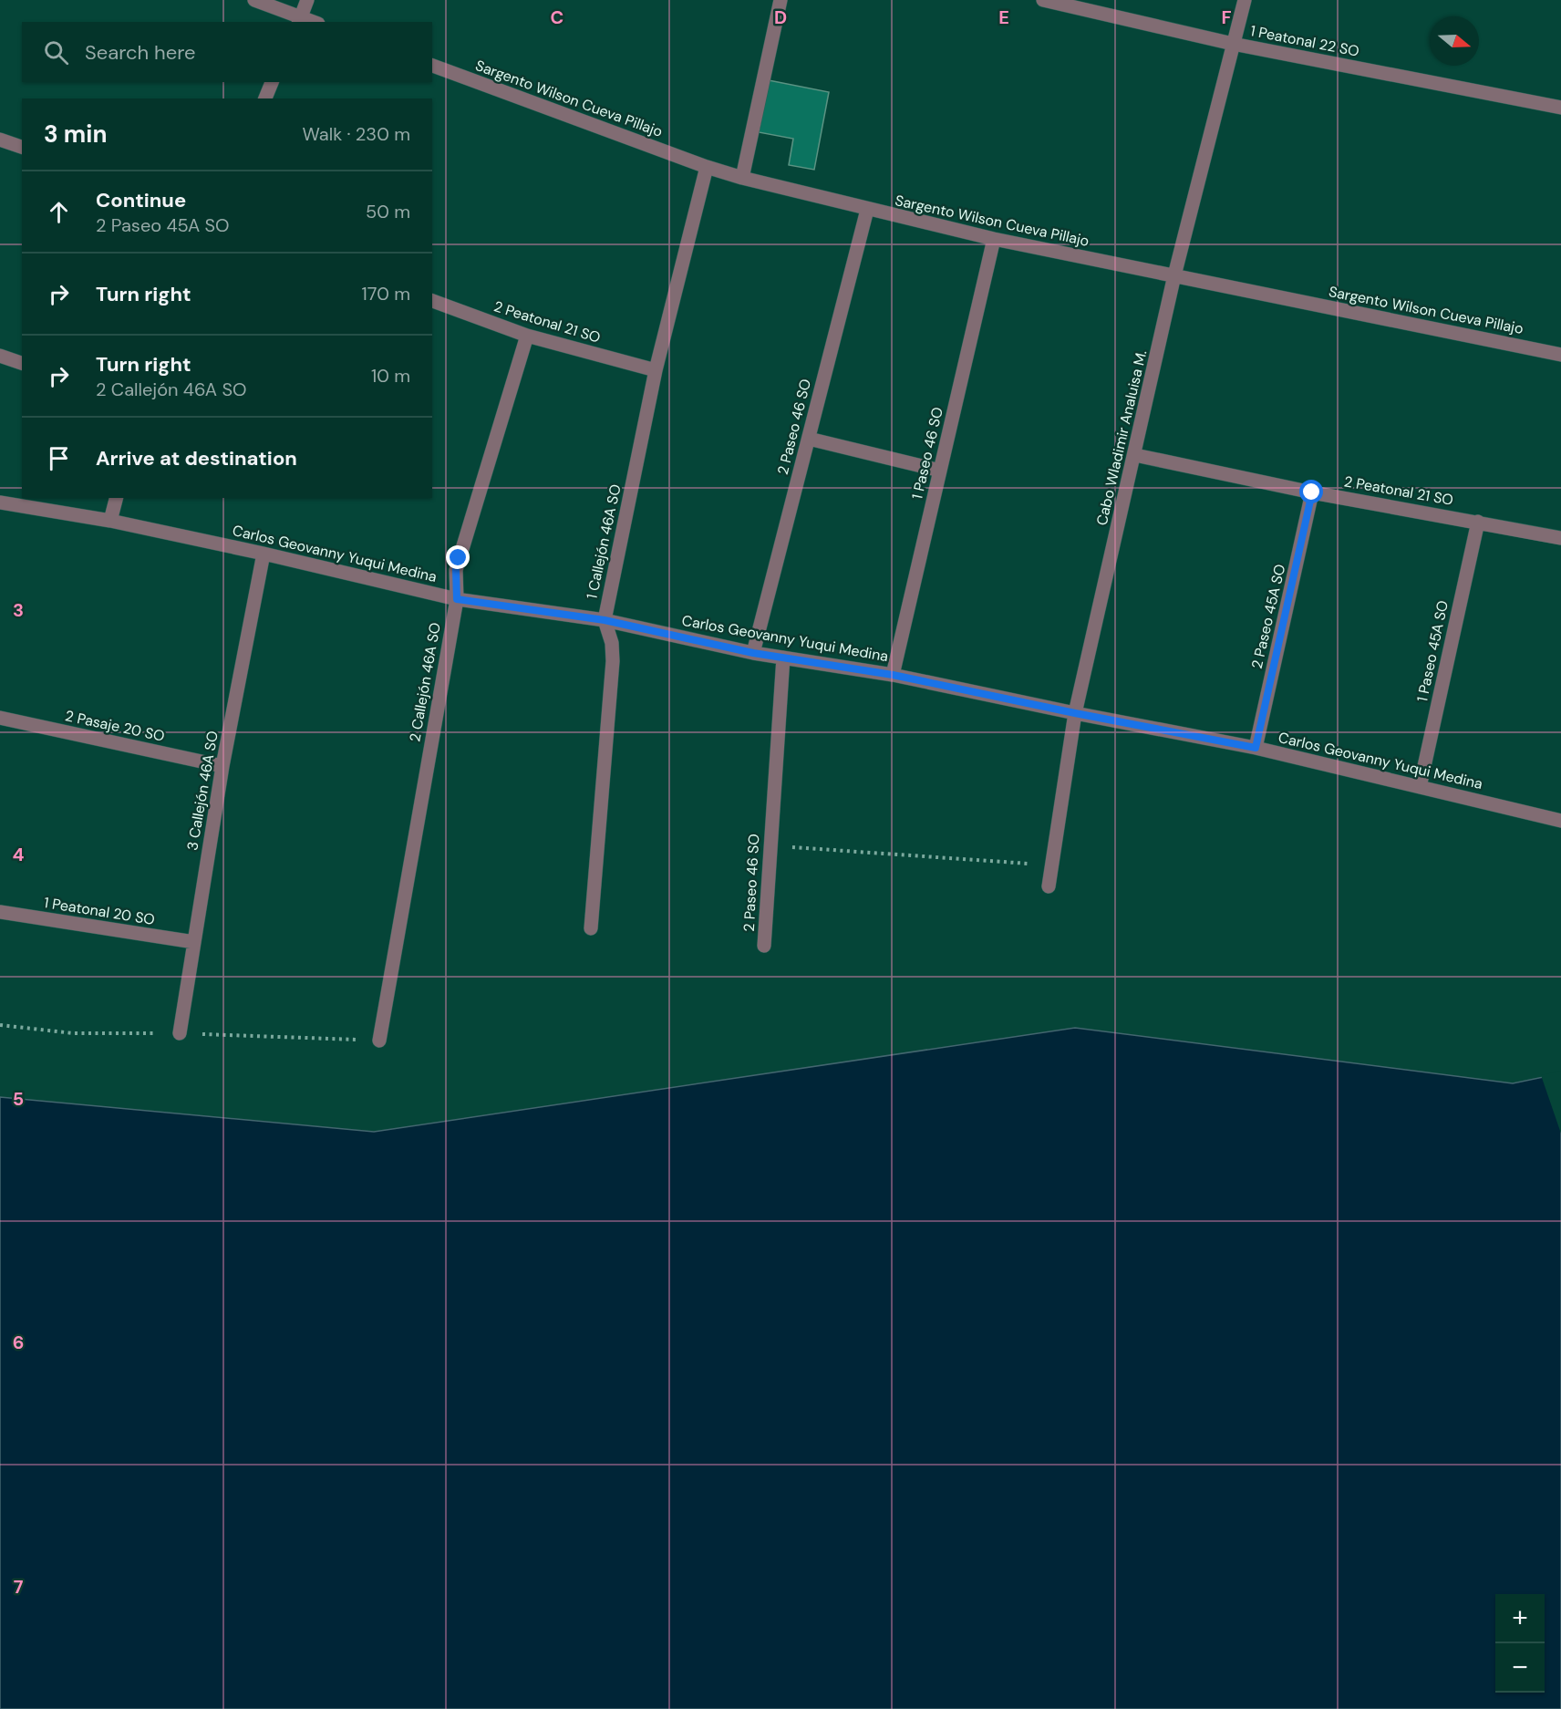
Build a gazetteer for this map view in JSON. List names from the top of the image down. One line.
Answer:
{"streets":{"street":["1 Peatonal 22 SO","Sargento Wilson Cueva Pillajo","2 Peatonal 21 SO","2 Paseo 46 SO","Cabo Wladimir Analuisa M.","1 Paseo 46 SO","1 Callejón 46A SO","Carlos Geovanny Yuqui Medina","2 Paseo 45A SO","1 Paseo 45A SO","2 Callejón 46A SO","2 Pasaje 20 SO","3 Callejón 46A SO","1 Peatonal 20 SO"]},"crossings":[["1 Peatonal 22 SO","Cabo Wladimir Analuisa M."],["Sargento Wilson Cueva Pillajo","2 Paseo 46 SO"],["Sargento Wilson Cueva Pillajo","Cabo Wladimir Analuisa M."],["Sargento Wilson Cueva Pillajo","1 Paseo 46 SO"],["Sargento Wilson Cueva Pillajo","1 Callejón 46A SO"],["2 Peatonal 21 SO","Cabo Wladimir Analuisa M."],["2 Peatonal 21 SO","1 Callejón 46A SO"],["2 Peatonal 21 SO","2 Paseo 45A SO"],["2 Peatonal 21 SO","1 Paseo 45A SO"],["2 Peatonal 21 SO","2 Callejón 46A SO"],["2 Paseo 46 SO","Carlos Geovanny Yuqui Medina"],["Cabo Wladimir Analuisa M.","Carlos Geovanny Yuqui Medina"],["1 Paseo 46 SO","Carlos Geovanny Yuqui Medina"],["1 Callejón 46A SO","Carlos Geovanny Yuqui Medina"],["Carlos Geovanny Yuqui Medina","2 Paseo 45A SO"],["Carlos Geovanny Yuqui Medina","1 Paseo 45A SO"],["Carlos Geovanny Yuqui Medina","2 Callejón 46A SO"],["Carlos Geovanny Yuqui Medina","3 Callejón 46A SO"],["2 Pasaje 20 SO","3 Callejón 46A SO"],["3 Callejón 46A SO","1 Peatonal 20 SO"]],"north":"right","page":{"search":"Search here","heading":["3 min","Walk · 230 m"],"list":[["Continue","2 Paseo 45A SO","50 m"],["Turn right","170 m"],["Turn right","2 Callejón 46A SO","10 m"],"Arrive at destination"],"map_buttons":["+","−"]},"grid":{"columns":["C","D","E","F"],"rows":["3","4","5","6","7"]}}
